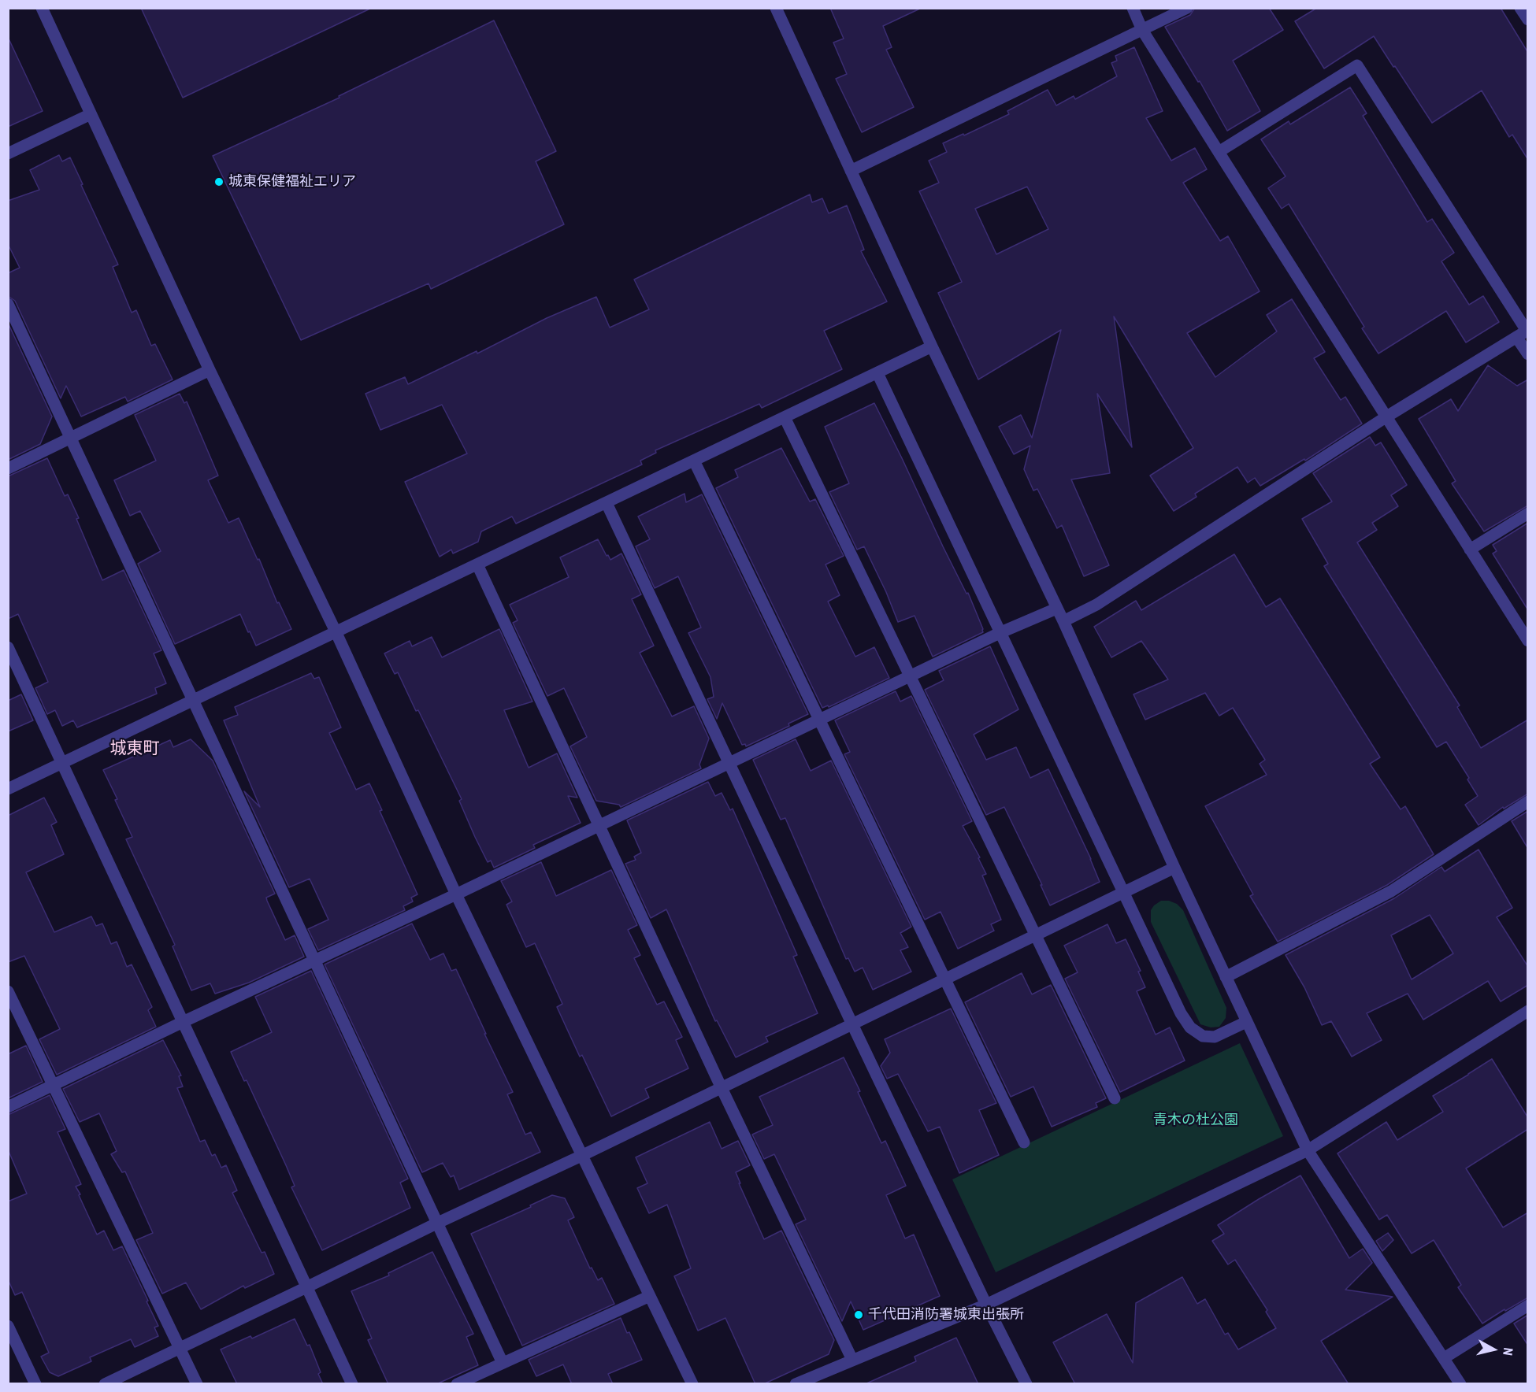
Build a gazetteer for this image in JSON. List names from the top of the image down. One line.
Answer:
{"districts":["城東町"],"parks":["青木の杜公園"],"places":["城東保健福祉エリア","千代田消防署城東出張所"],"north":"right"}
